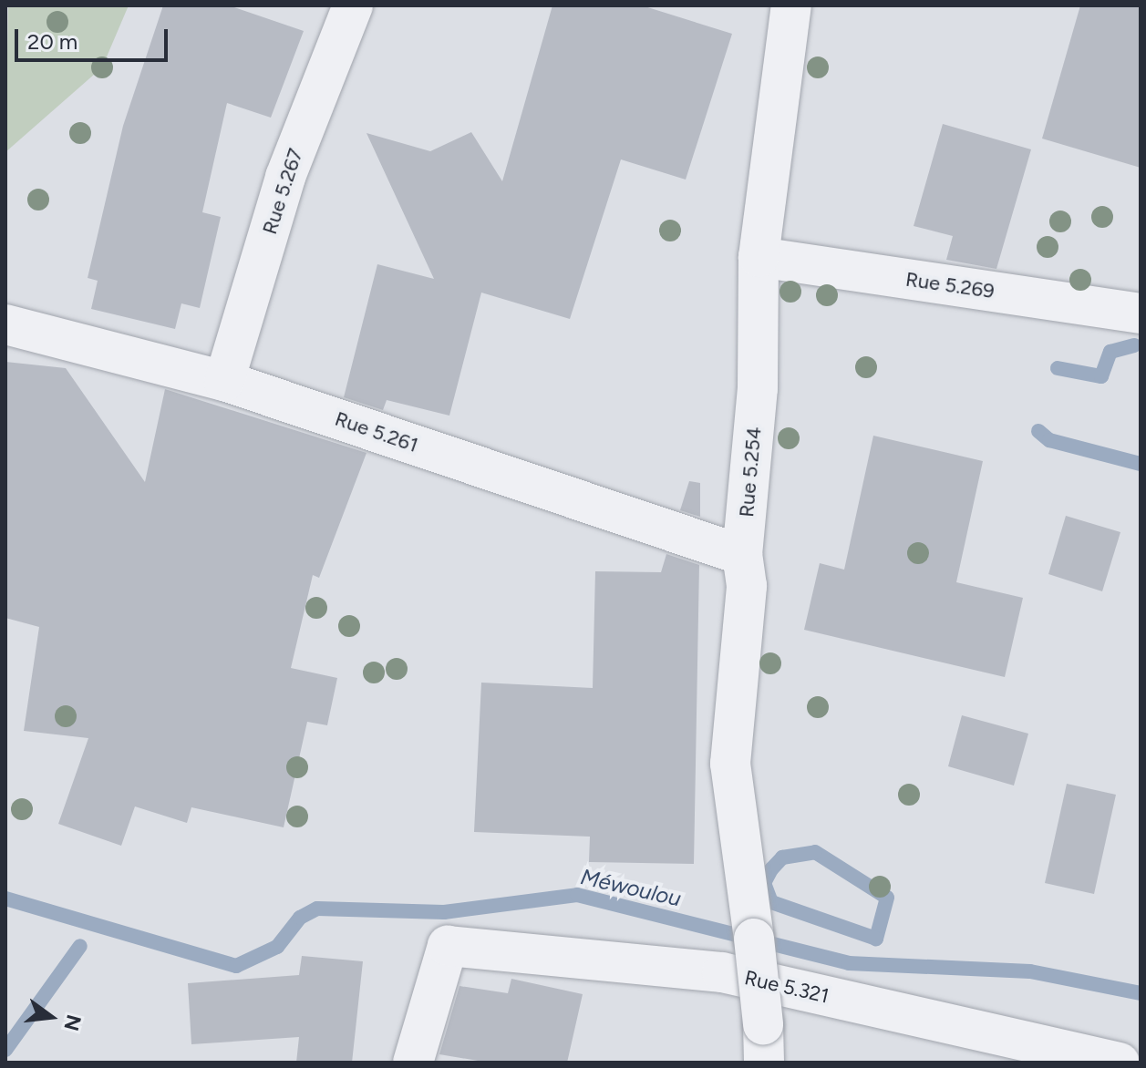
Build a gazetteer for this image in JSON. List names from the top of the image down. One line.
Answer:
{"streets":{"street":["Rue 5.267","Rue 5.269","Rue 5.261","Rue 5.254","Rue 5.321"]},"crossings":[["Rue 5.267","Rue 5.261"],["Rue 5.269","Rue 5.254"],["Rue 5.261","Rue 5.254"]],"water":["Méwoulou"],"scale_bar":"20 m","north":"right"}
